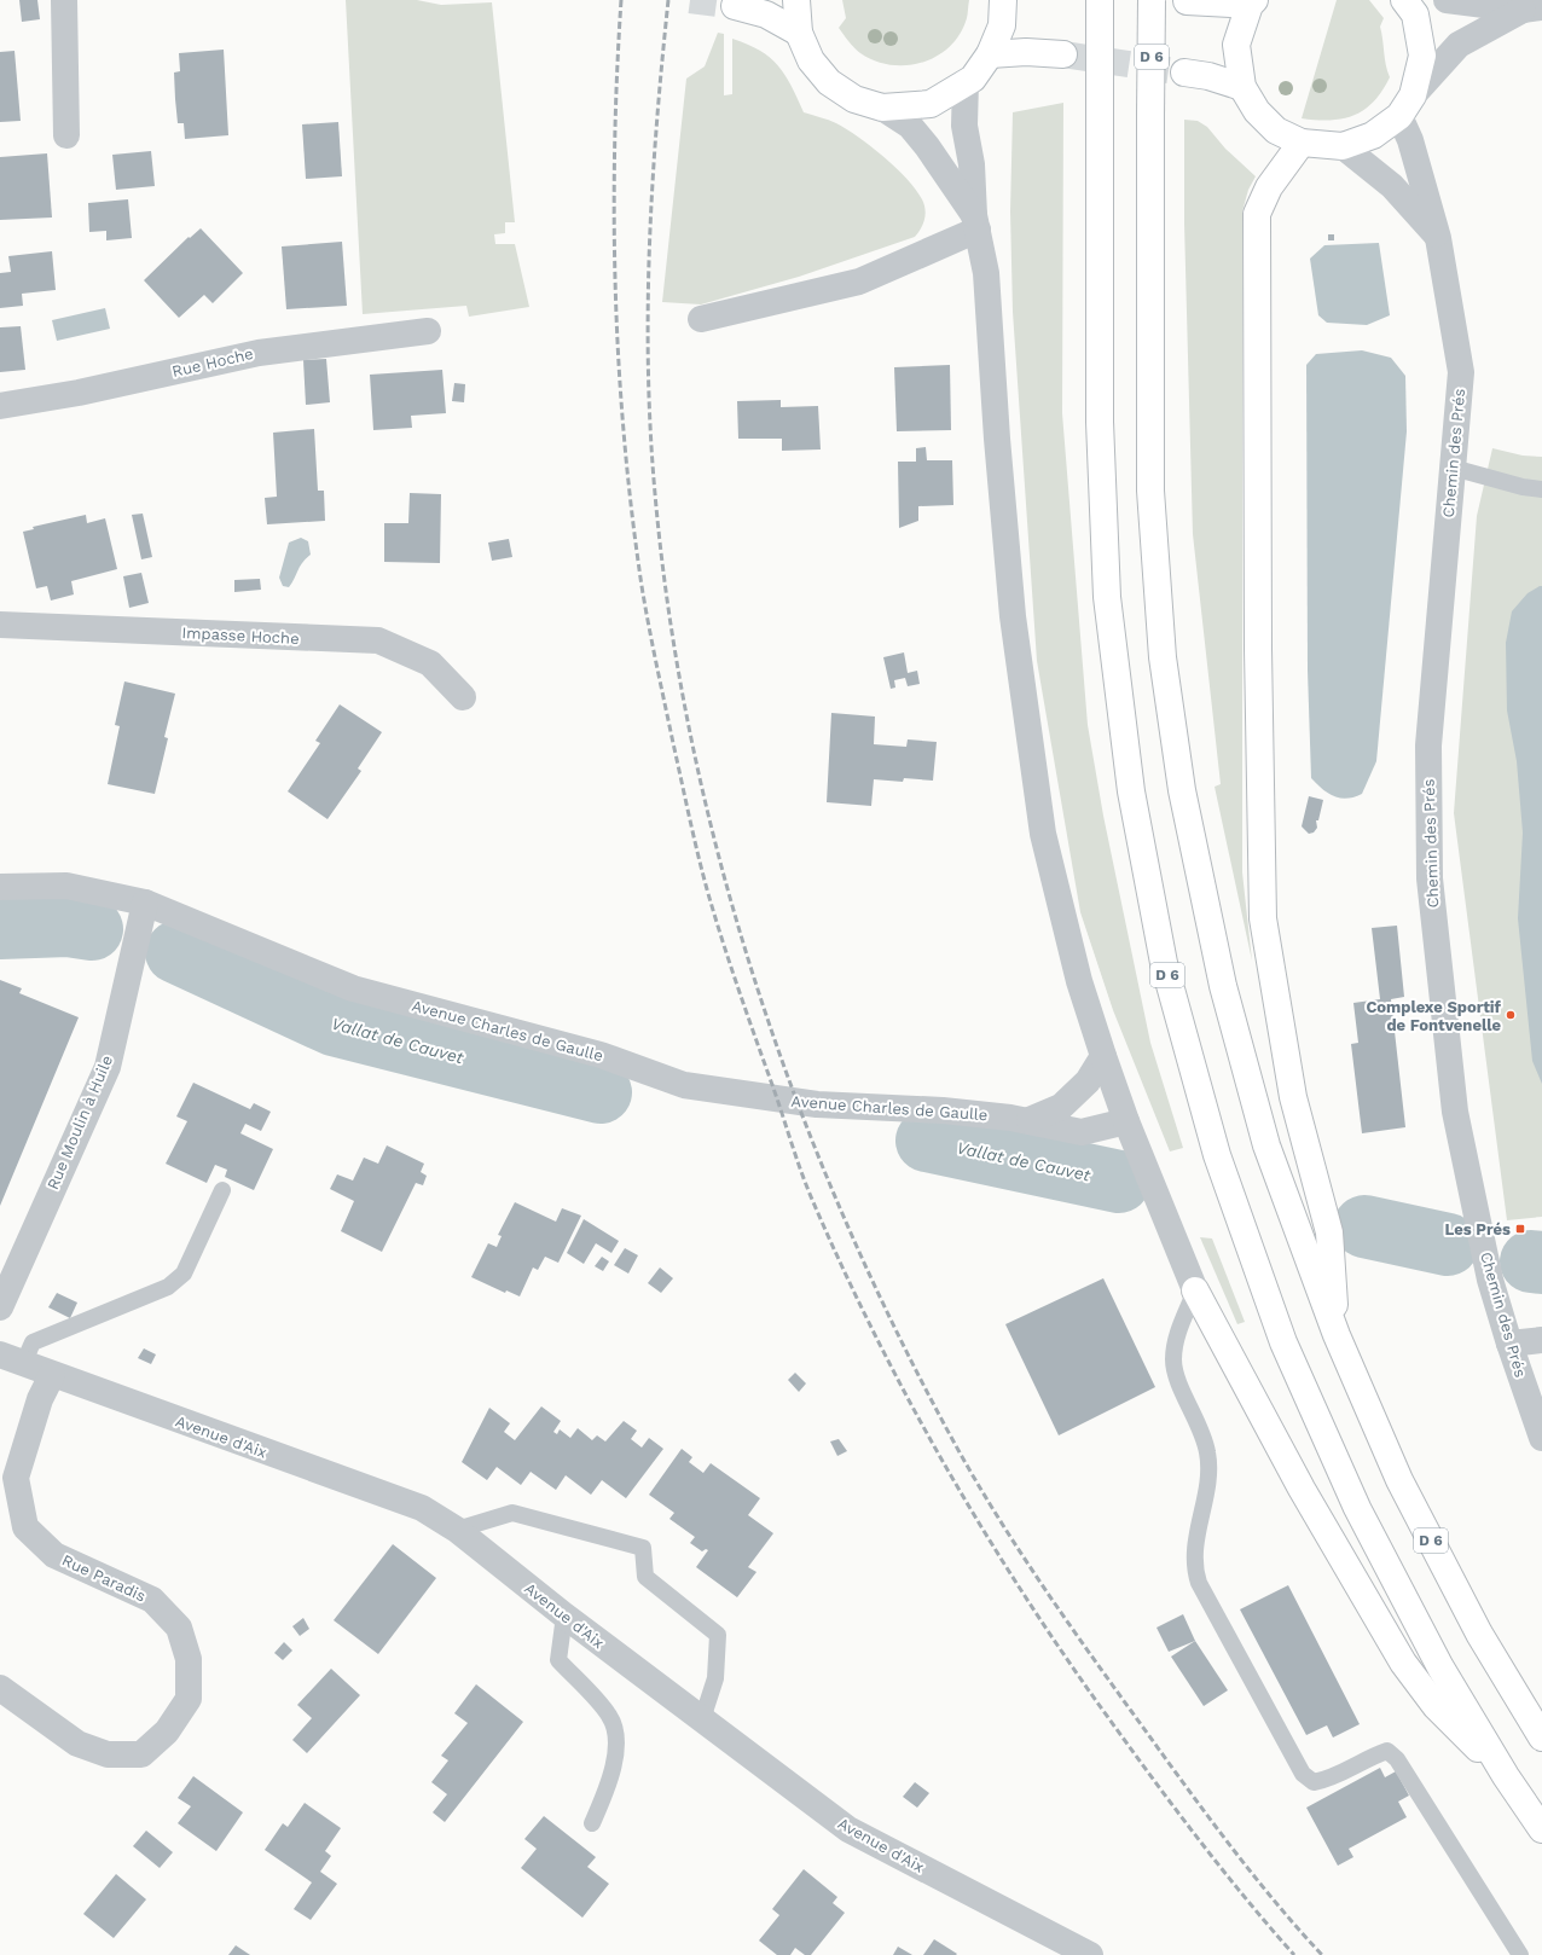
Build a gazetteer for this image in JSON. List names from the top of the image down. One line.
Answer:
{"streets":{"main road":["D 6"],"street":["Rue Hoche","Chemin des Prés","Impasse Hoche","Avenue Charles de Gaulle","Rue Moulin à Huile","Avenue d'Aix","Rue Paradis"]},"crossings":[["Avenue Charles de Gaulle","Rue Moulin à Huile"],["Avenue d'Aix","Rue Paradis"]],"water":["Vallat de Cauvet"],"places":{"other":["Complexe Sportif de Fontvenelle"],"transit":["Les Prés"]}}
